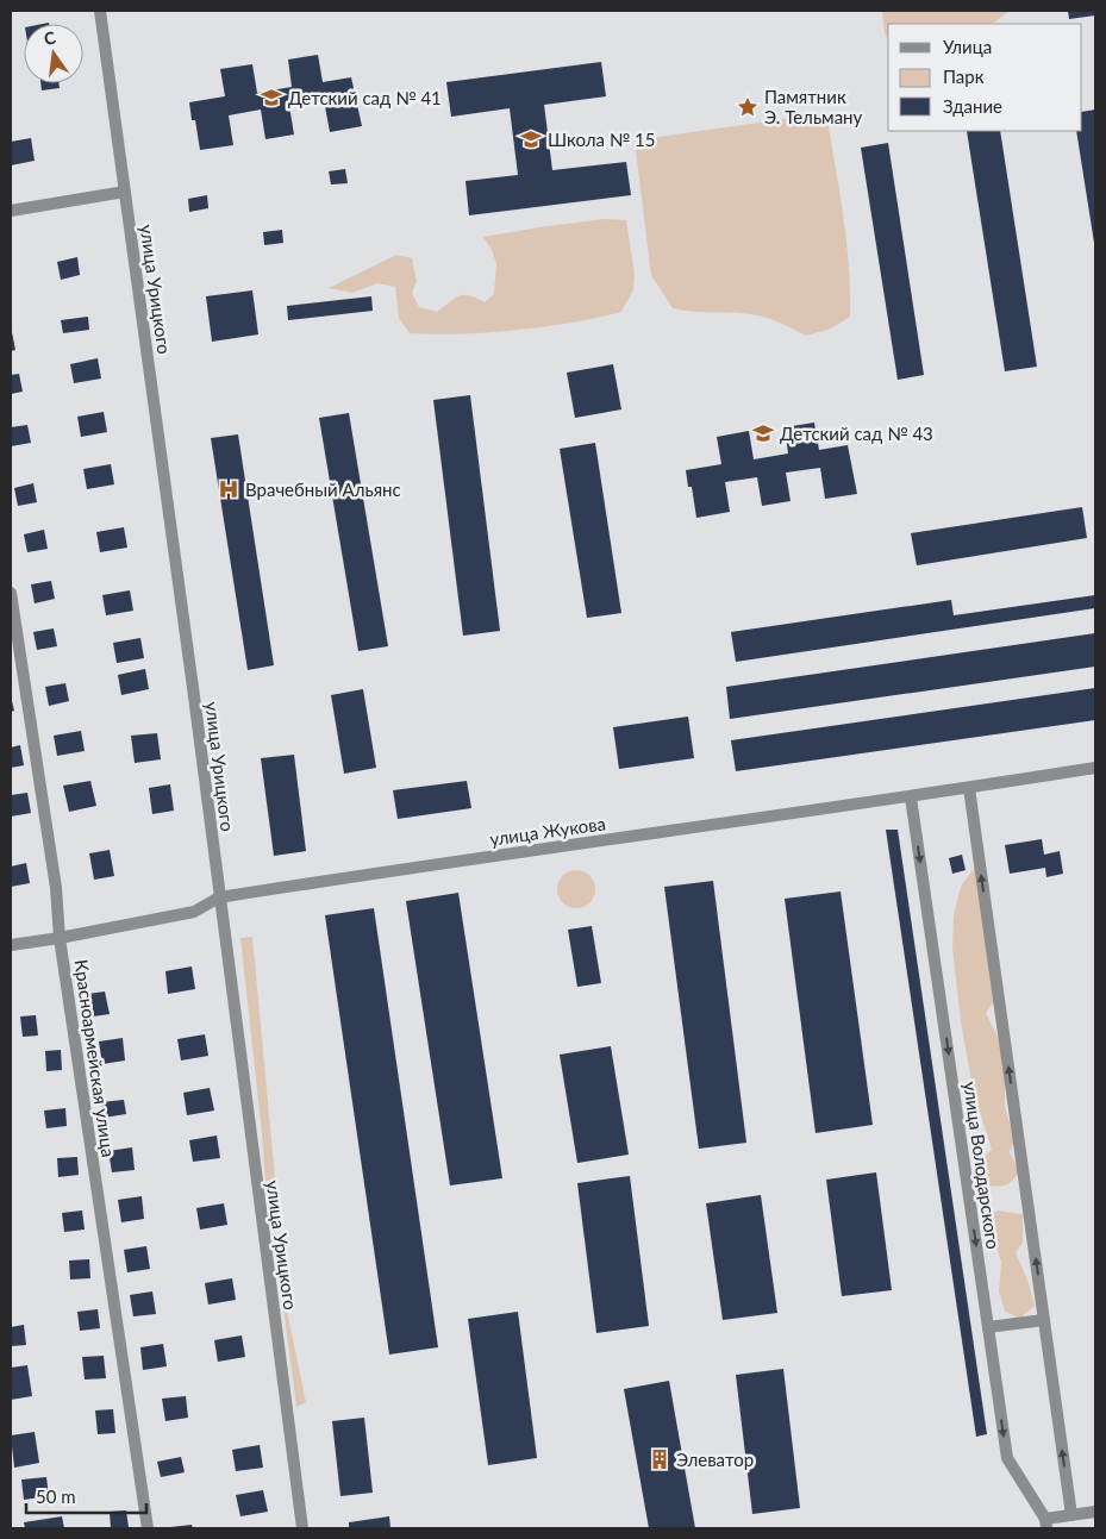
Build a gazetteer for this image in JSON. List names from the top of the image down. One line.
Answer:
{"streets":{"street":["улица Урицкого","улица Жукова","Красноармейская улица","улица Володарского"]},"crossings":[["улица Урицкого","улица Жукова"],["улица Жукова","Красноармейская улица"],["улица Жукова","улица Володарского"]],"places":{"school or university":["Детский сад № 41","Школа № 15","Детский сад № 43"],"place":["Памятник Э. Тельману"],"hospital":["Врачебный Альянс"],"building":["Элеватор"]},"legend":["Улица","Парк","Здание"],"scale_bar":"50 m","north":"top"}
